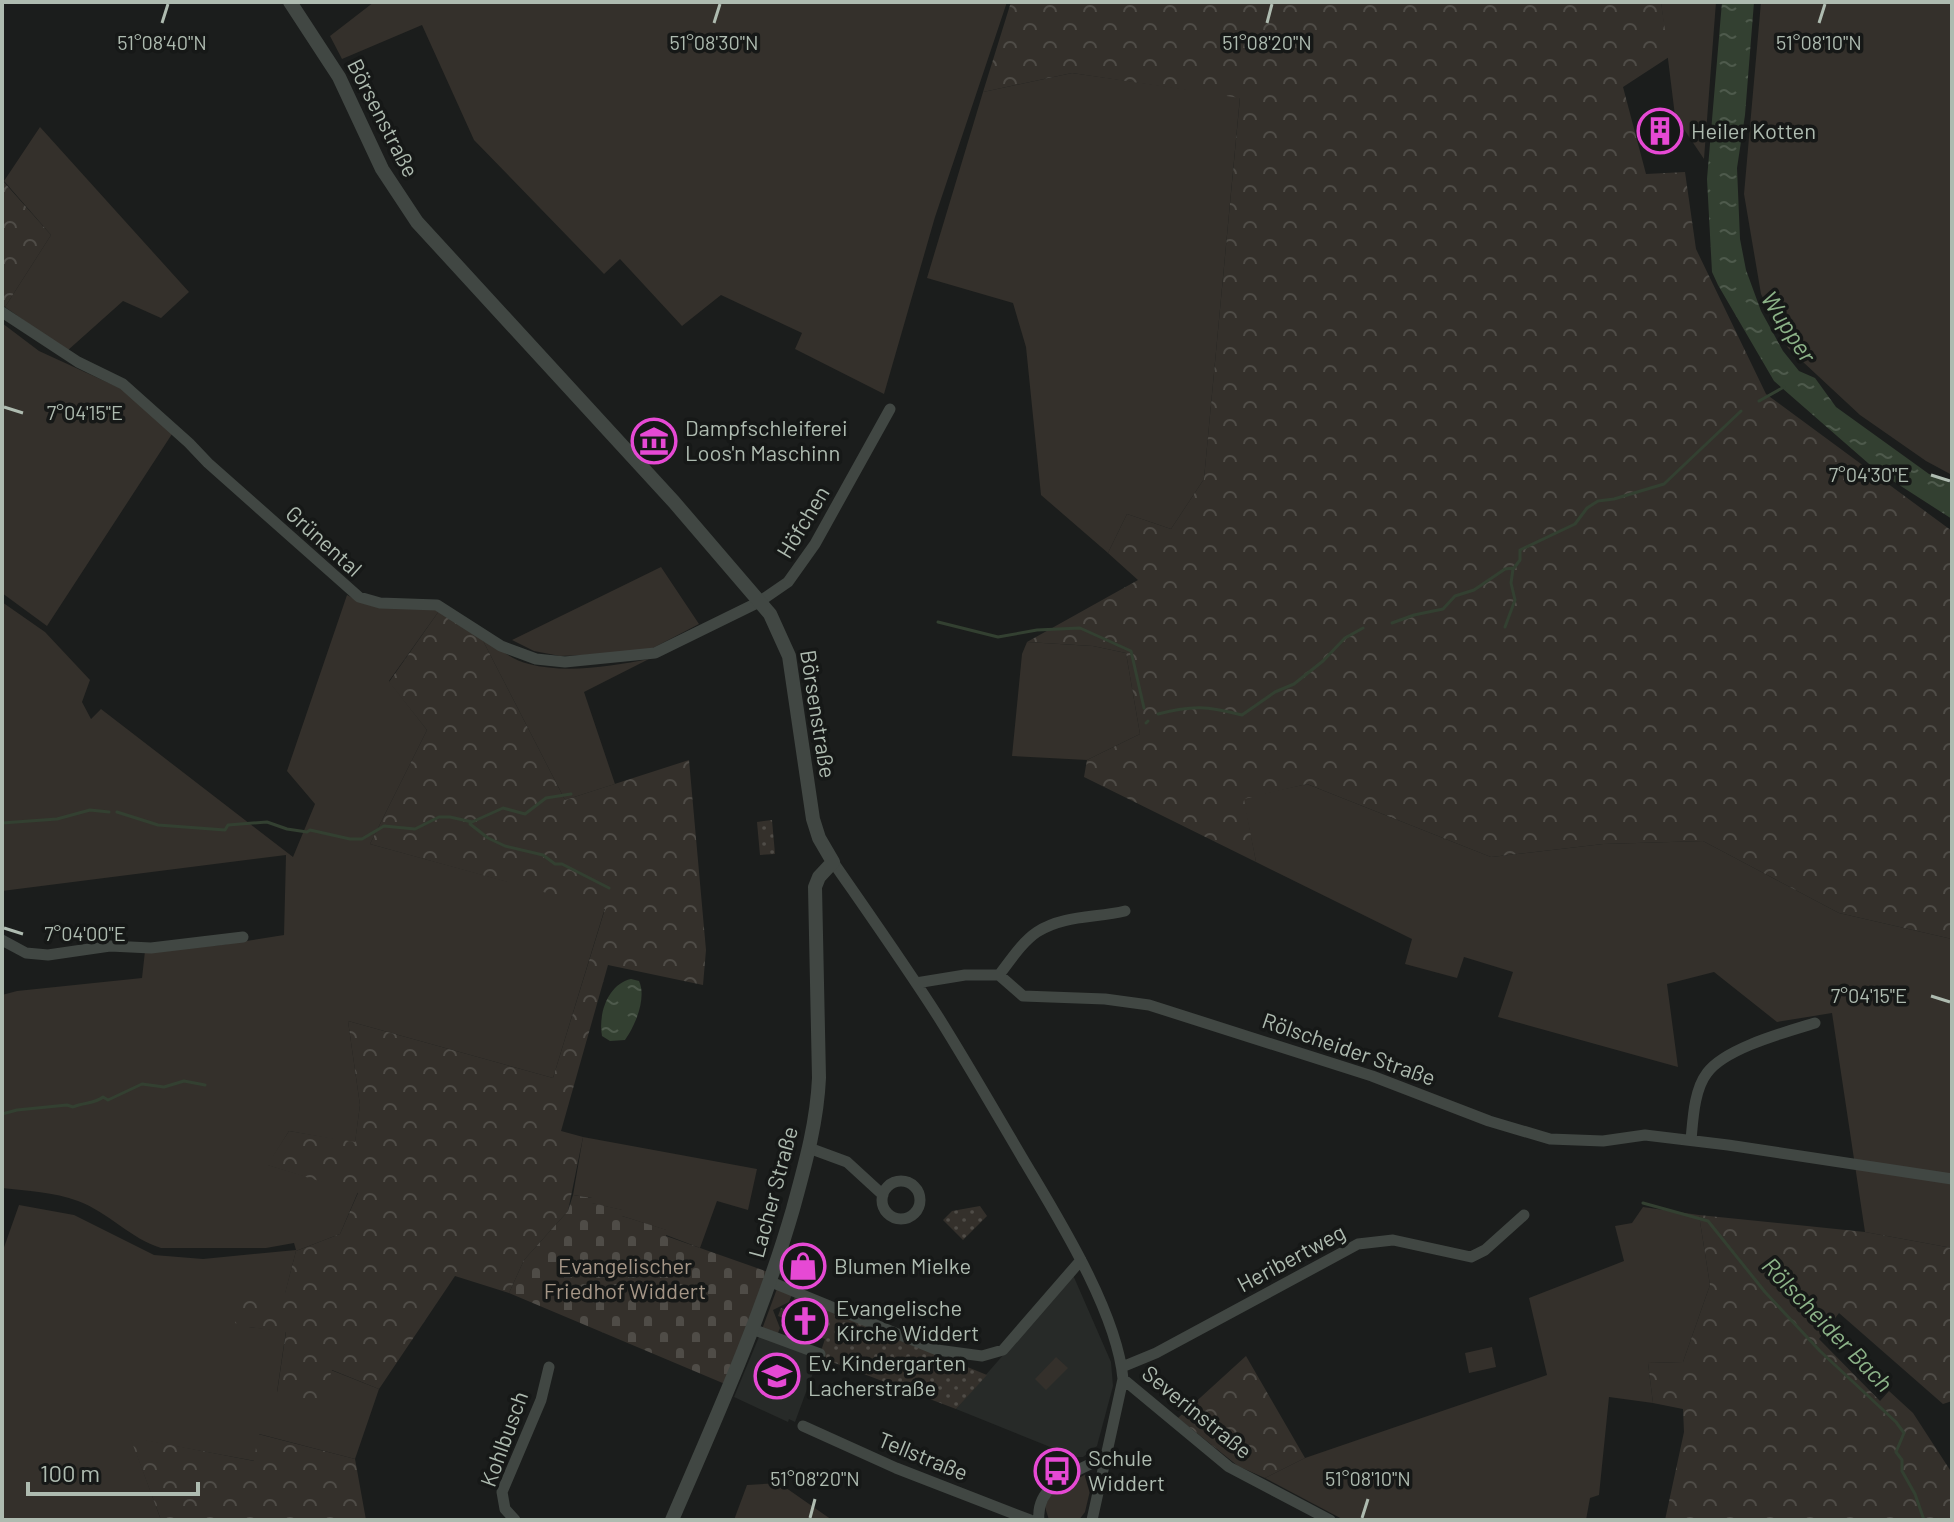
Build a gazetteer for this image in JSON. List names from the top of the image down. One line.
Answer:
{"streets":{"street":["Börsenstraße","Höfchen","Grünental","Rölscheider Straße","Lacher Straße","Heribertweg","Severinstraße","Kohlbusch","Tellstraße"]},"crossings":[["Börsenstraße","Höfchen"],["Börsenstraße","Grünental"],["Börsenstraße","Lacher Straße"],["Börsenstraße","Heribertweg"],["Börsenstraße","Severinstraße"],["Höfchen","Grünental"],["Heribertweg","Severinstraße"]],"water":["Wupper","Rölscheider Bach"],"parks":["Evangelischer Friedhof Widdert"],"places":{"building":["Heiler Kotten"],"museum":["Dampfschleiferei Loos'n Maschinn"],"shop":["Blumen Mielke"],"church":["Evangelische Kirche Widdert"],"school or university":["Ev. Kindergarten Lacherstraße"],"bus stop":["Schule Widdert"]},"scale_bar":"100 m","coordinates":["51°08'40\"N","51°08'30\"N","51°08'20\"N","51°08'10\"N","7°04'15\"E","7°04'30\"E","7°04'00\"E"]}
